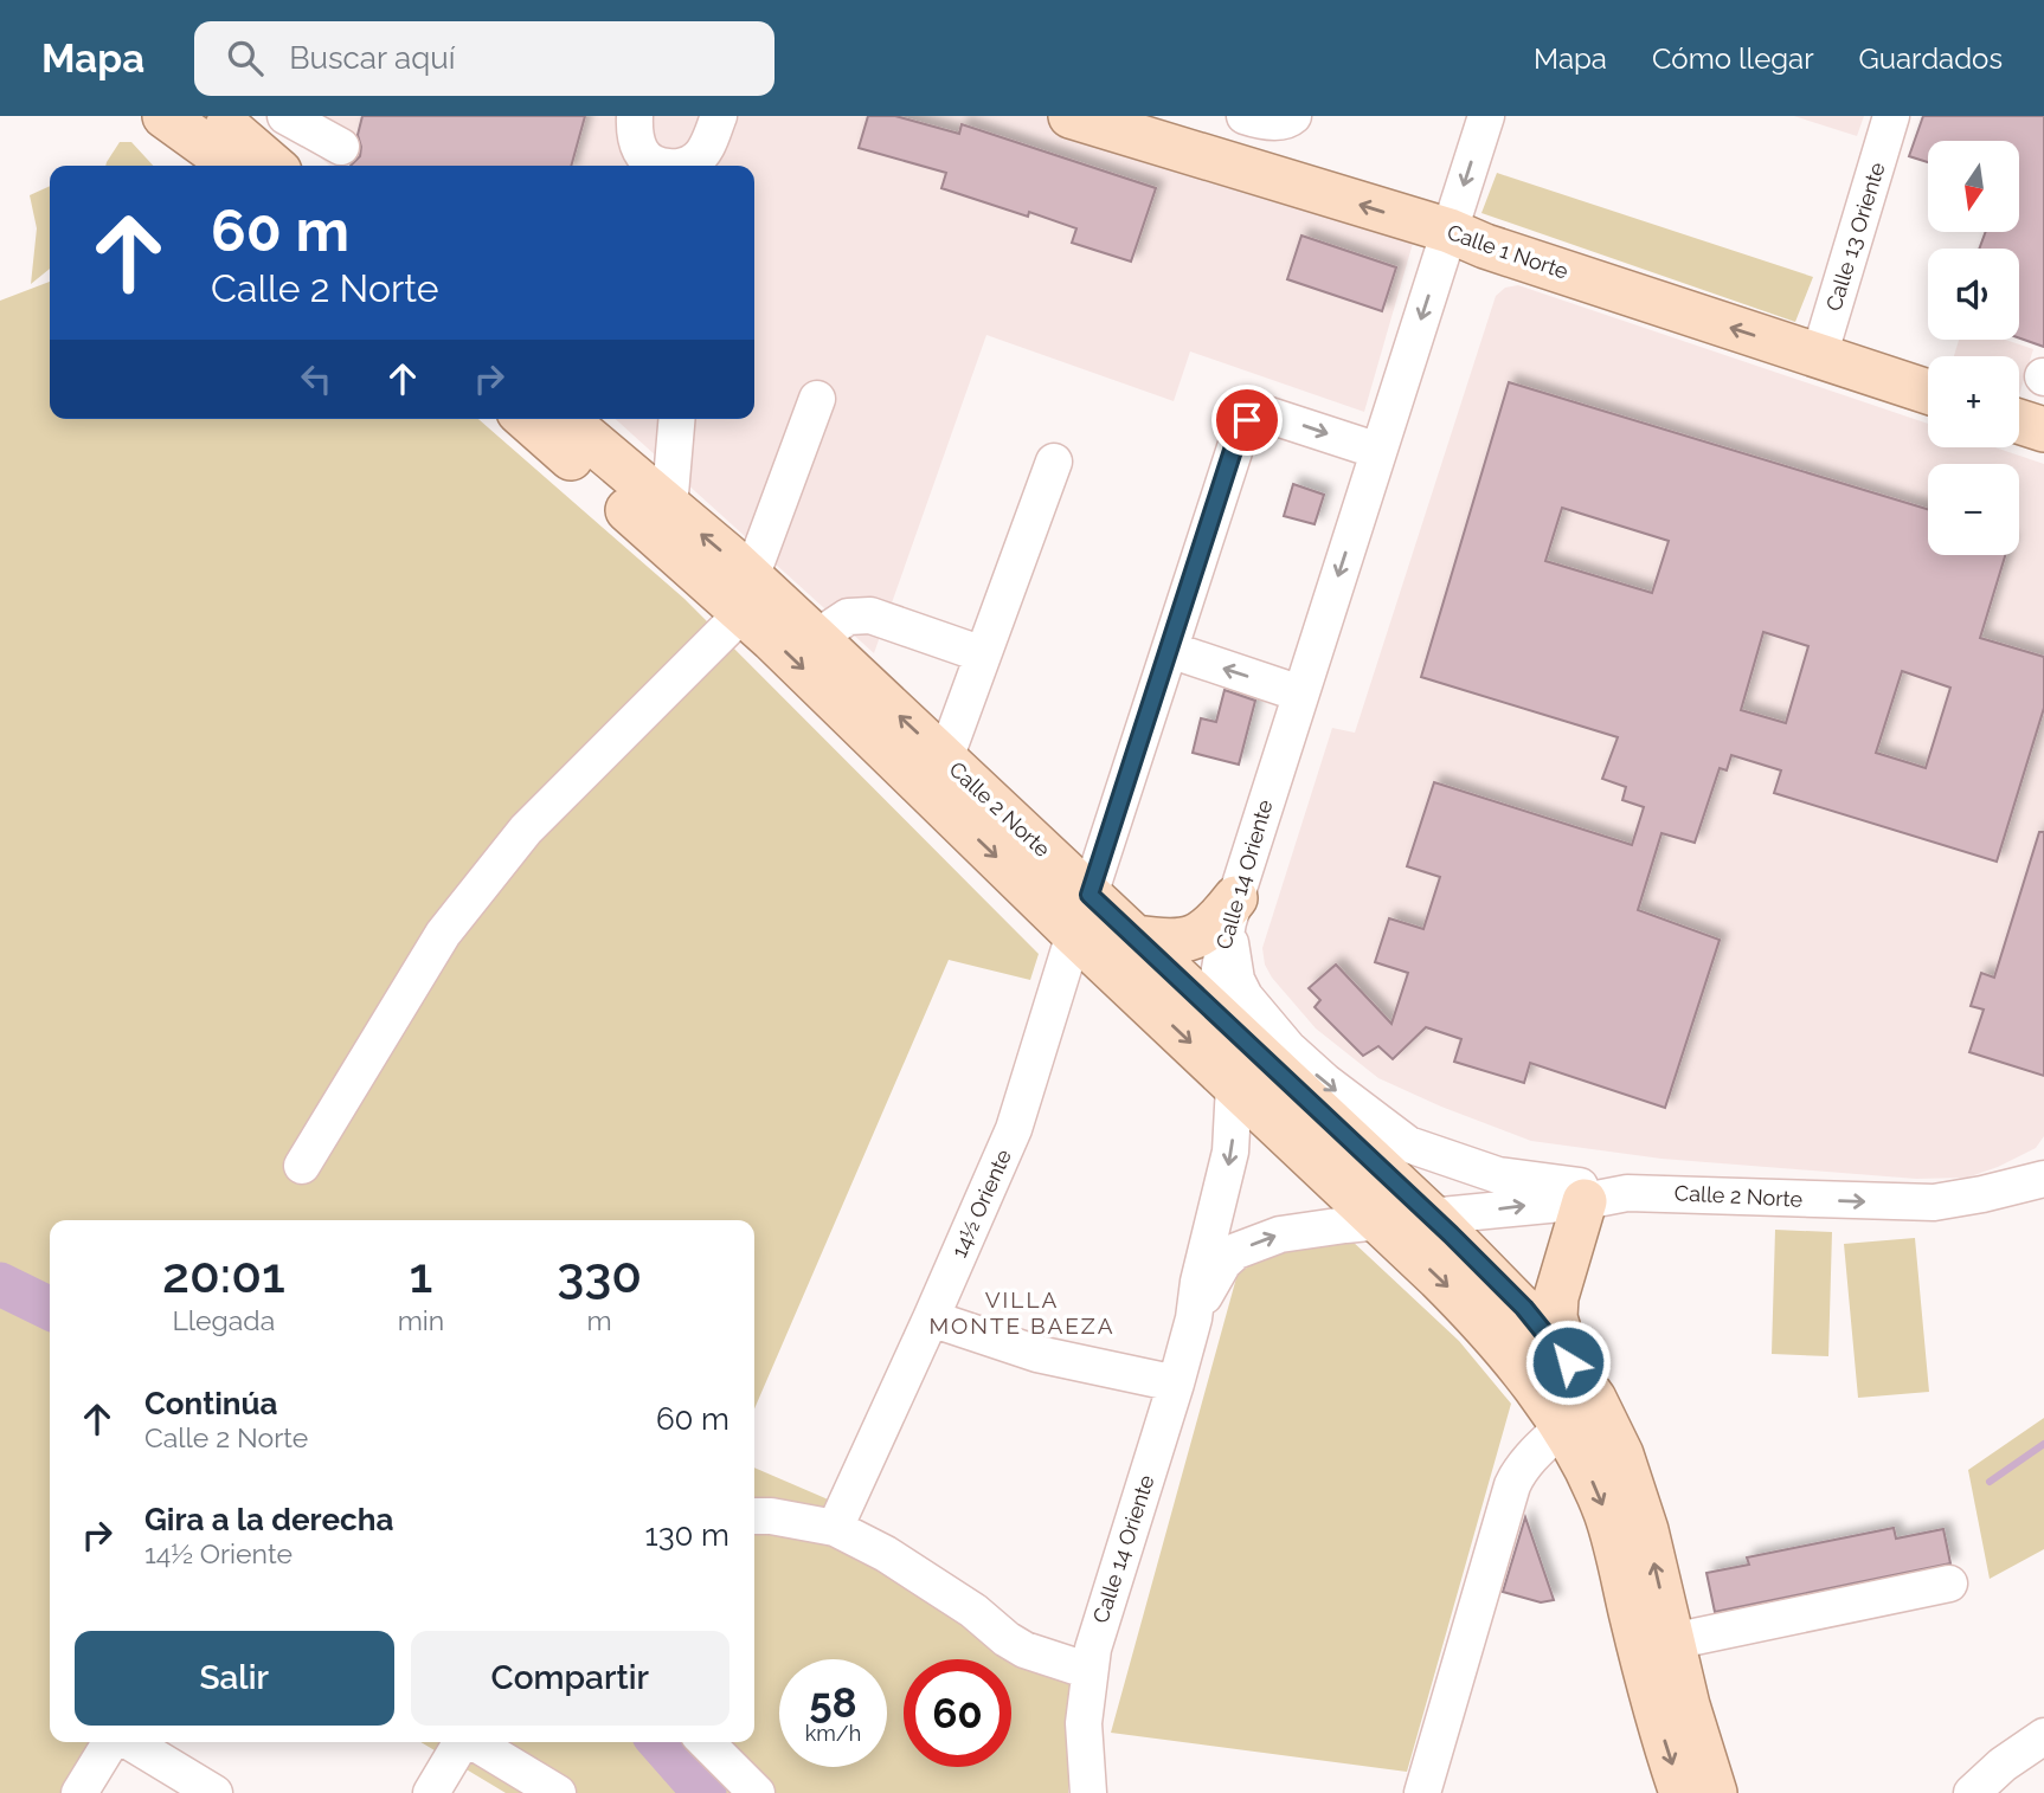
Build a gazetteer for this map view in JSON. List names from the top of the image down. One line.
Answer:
{"streets":{"main road":["Calle 1 Norte","Calle 2 Norte"],"street":["Calle 13 Oriente","Calle 14 Oriente","14½ Oriente"]},"crossings":[["Calle 13 Oriente","Calle 1 Norte"],["Calle 1 Norte","Calle 14 Oriente"],["Calle 2 Norte","Calle 14 Oriente"],["Calle 2 Norte","14½ Oriente"],["Calle 14 Oriente","14½ Oriente"]],"one_way":["Calle 1 Norte","Calle 14 Oriente"],"districts":["VILLA MONTE BAEZA"],"north":"bottom","page":{"header":"Mapa","search":"Buscar aquí","nav":["Mapa","Cómo llegar","Guardados"],"map_buttons":["+","−"],"turn":["60 m","Calle 2 Norte"],"eta":["20:01","Llegada","1","min","330","m"],"list":[{"name":"Continúa","note":"Calle 2 Norte","value":"60 m"},{"name":"Gira a la derecha","note":"14½ Oriente","value":"130 m"}],"buttons":["Salir","Compartir"],"speed":"58 km/h","limit":"60"}}
